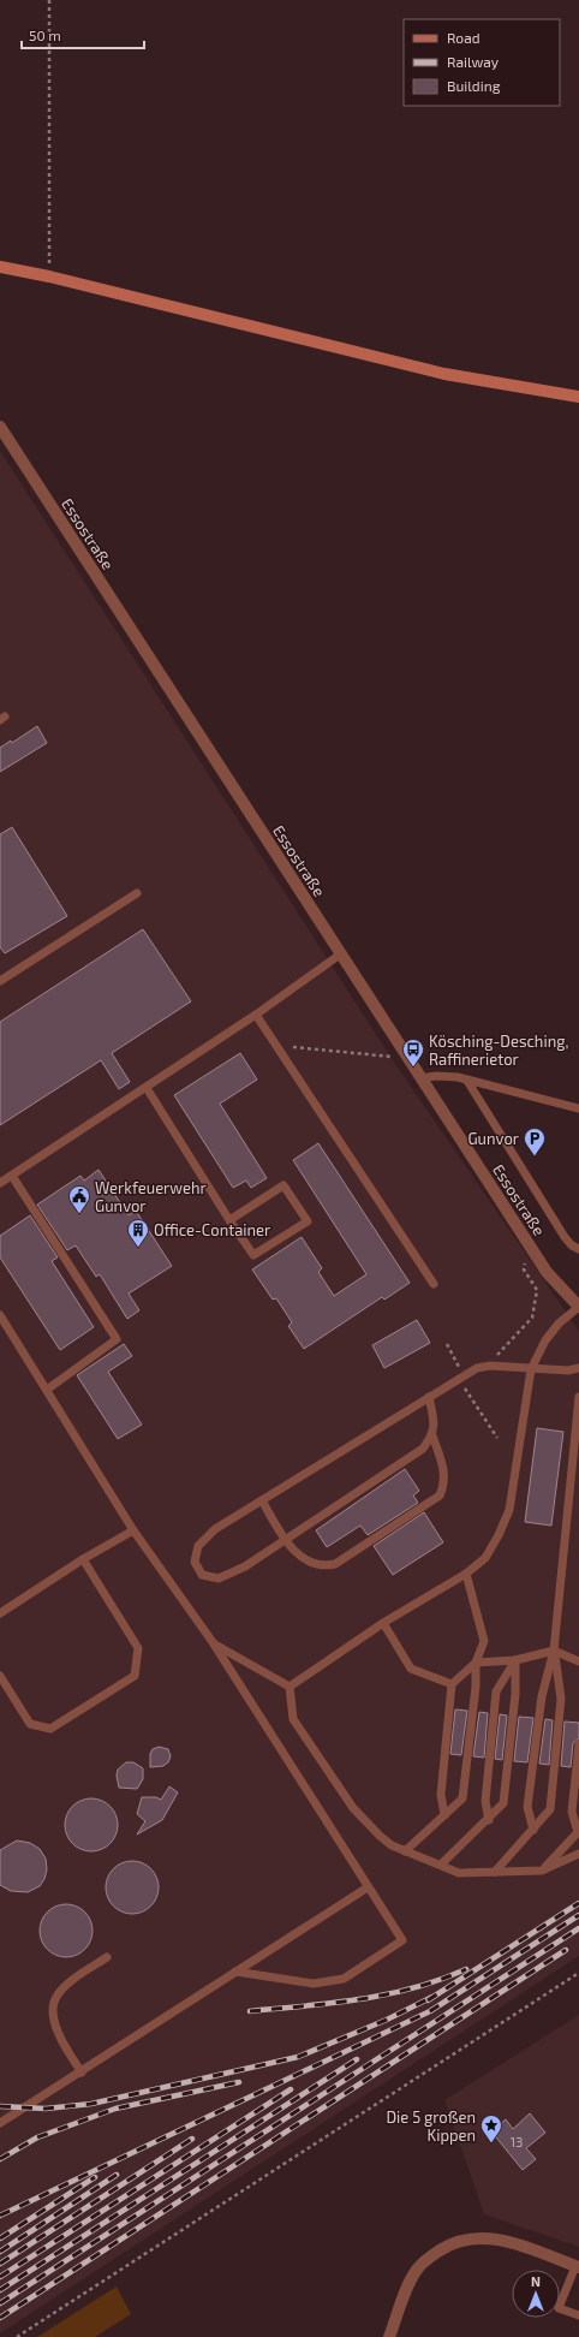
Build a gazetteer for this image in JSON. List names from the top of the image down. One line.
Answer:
{"streets":{"street":["Essostraße"]},"places":{"bus stop":["Kösching-Desching, Raffinerietor"],"parking":["Gunvor"],"public building":["Werkfeuerwehr Gunvor"],"building":["Office-Container"],"place":["Die 5 großen Kippen"]},"house_numbers":["13"],"legend":["Road","Railway","Building"],"scale_bar":"50 m","north":"top"}
